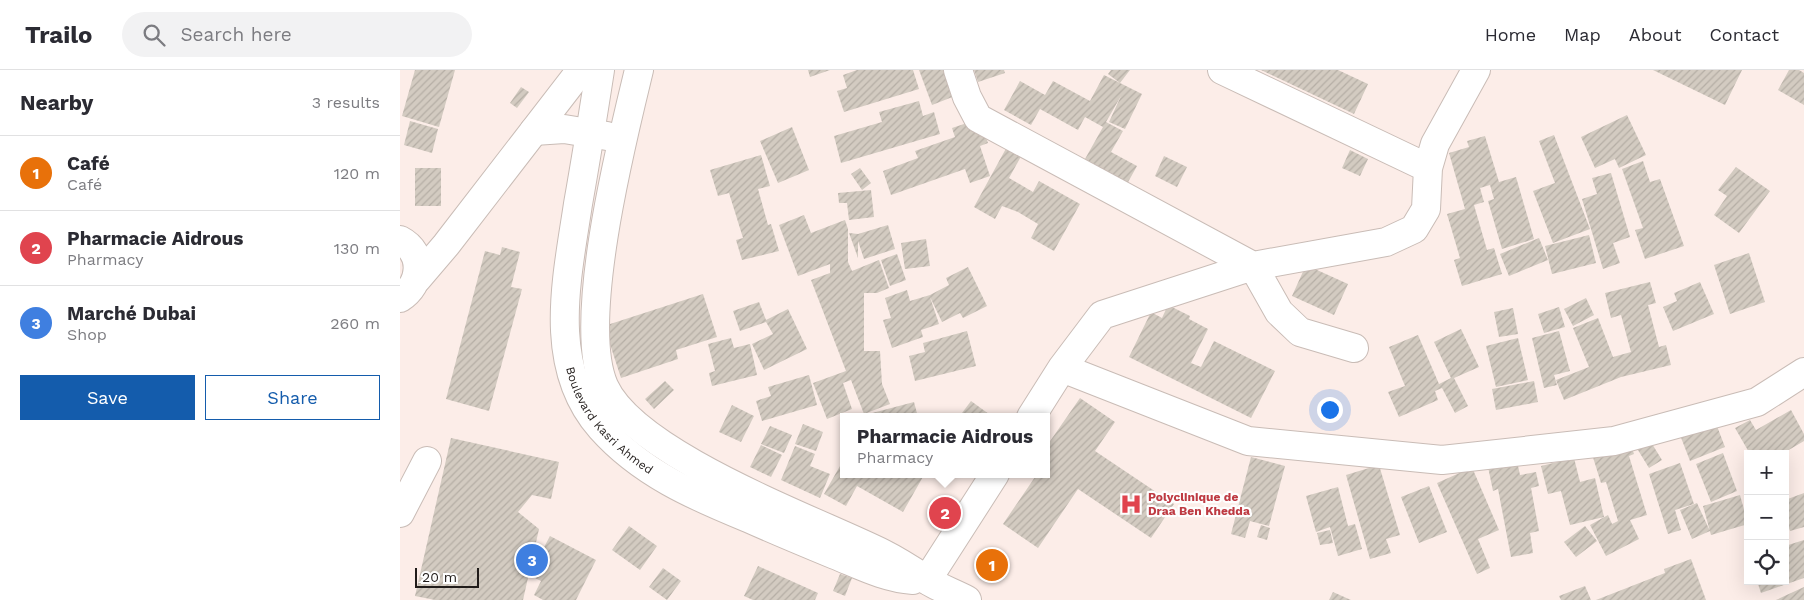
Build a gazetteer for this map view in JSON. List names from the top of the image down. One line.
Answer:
{"streets":{"street":["Boulevard Kasri Ahmed"]},"places":{"hospital":["Polyclinique de Draa Ben Khedda"]},"scale_bar":"20 m","page":{"header":"Trailo","search":"Search here","nav":["Home","Map","About","Contact"],"heading":["Nearby","3 results"],"list":[{"mark":"1","name":"Café","note":"Café","value":"120 m"},{"mark":"2","name":"Pharmacie Aidrous","note":"Pharmacy","value":"130 m"},{"mark":"3","name":"Marché Dubai","note":"Shop","value":"260 m"}],"buttons":["Save","Share"],"popup":["Pharmacie Aidrous","Pharmacy"],"map_buttons":["+","−"],"pins":["2","3","1"],"scale":"20 m"}}
